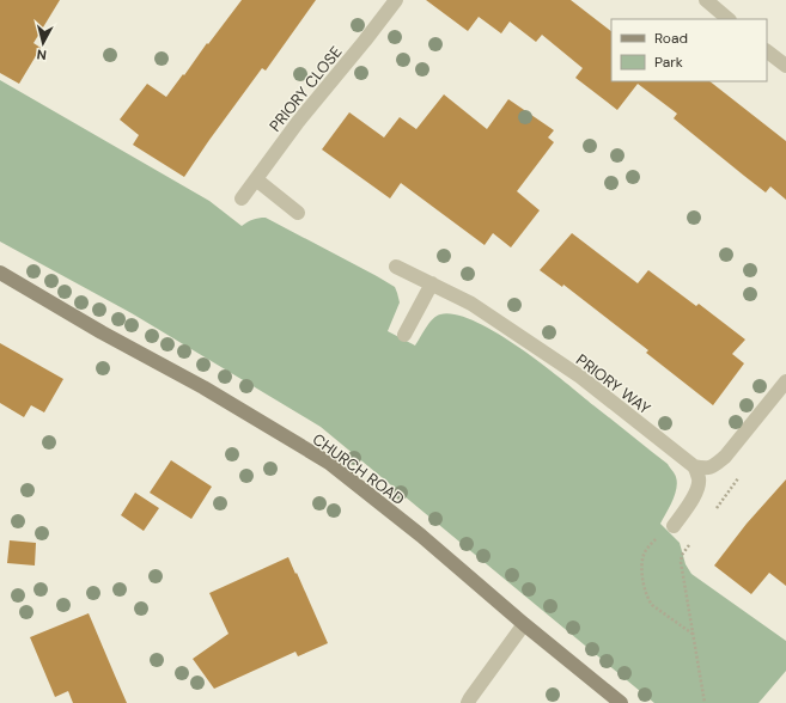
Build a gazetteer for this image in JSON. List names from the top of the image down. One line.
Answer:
{"streets":{"street":["PRIORY CLOSE","PRIORY WAY","CHURCH ROAD"]},"legend":["Road","Park"],"north":"bottom"}
